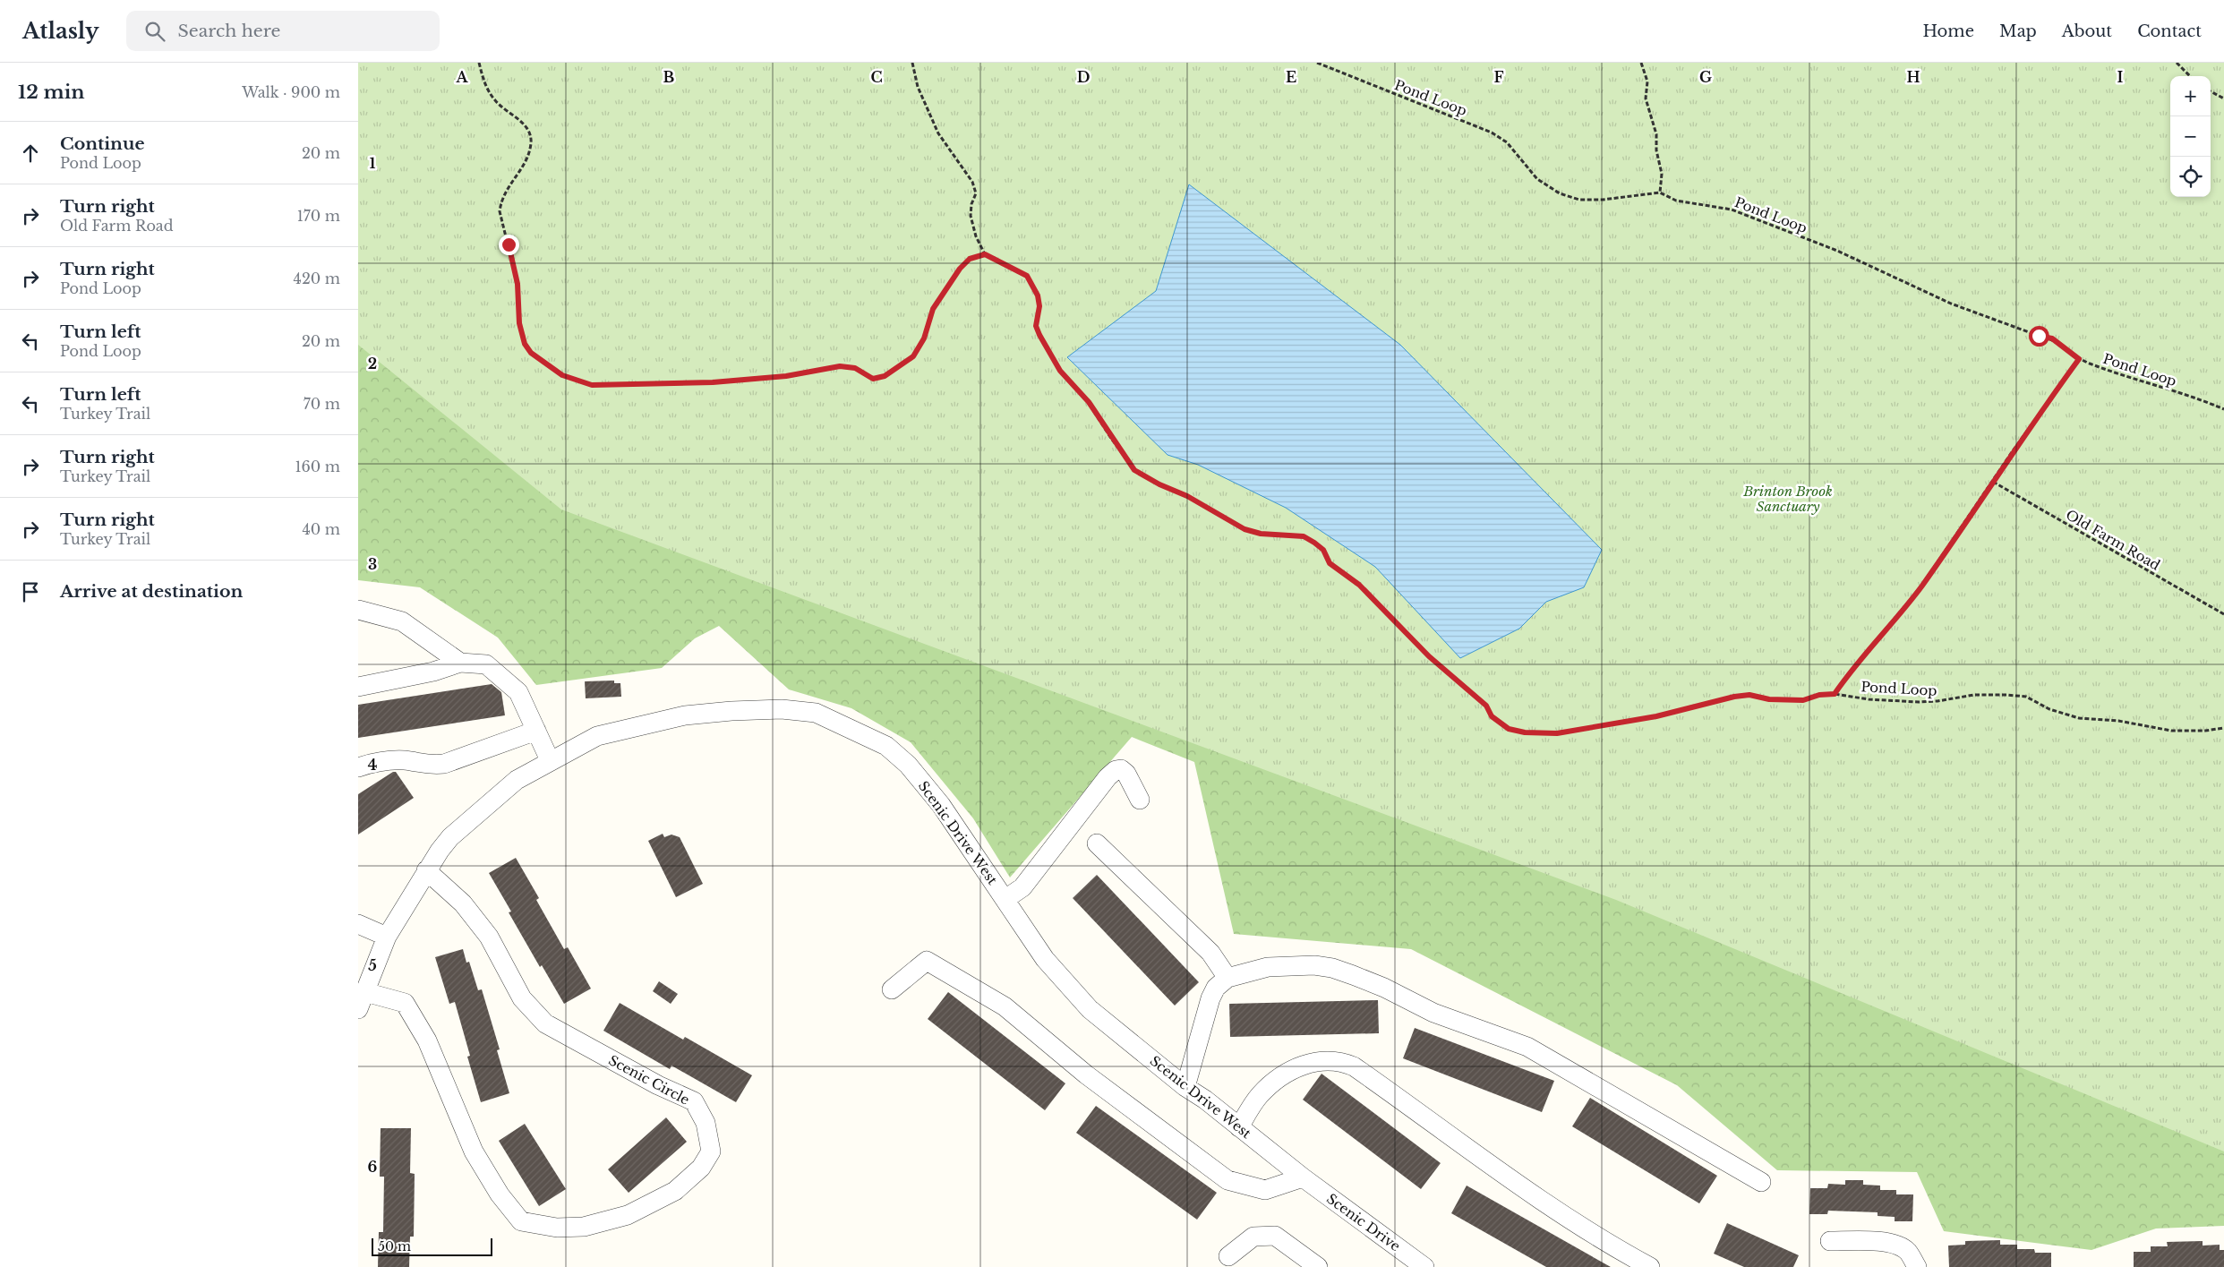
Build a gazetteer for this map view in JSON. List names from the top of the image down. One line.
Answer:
{"streets":{"street":["Scenic Drive West","Scenic Circle","Scenic Drive"],"path":["Pond Loop","Old Farm Road"]},"crossings":[["Scenic Drive West","Scenic Circle"],["Scenic Drive West","Scenic Drive"]],"parks":["Brinton Brook Sanctuary"],"scale_bar":"50 m","page":{"header":"Atlasly","search":"Search here","nav":["Home","Map","About","Contact"],"heading":["12 min","Walk · 900 m"],"map_buttons":["+","−"],"list":[["Continue","Pond Loop","20 m"],["Turn right","Old Farm Road","170 m"],["Turn right","Pond Loop","420 m"],["Turn left","Pond Loop","20 m"],["Turn left","Turkey Trail","70 m"],["Turn right","Turkey Trail","160 m"],["Turn right","Turkey Trail","40 m"],"Arrive at destination"],"scale":"50 m"},"grid":{"columns":["A","B","C","D","E","F","G","H","I"],"rows":["1","2","3","4","5","6"]}}
